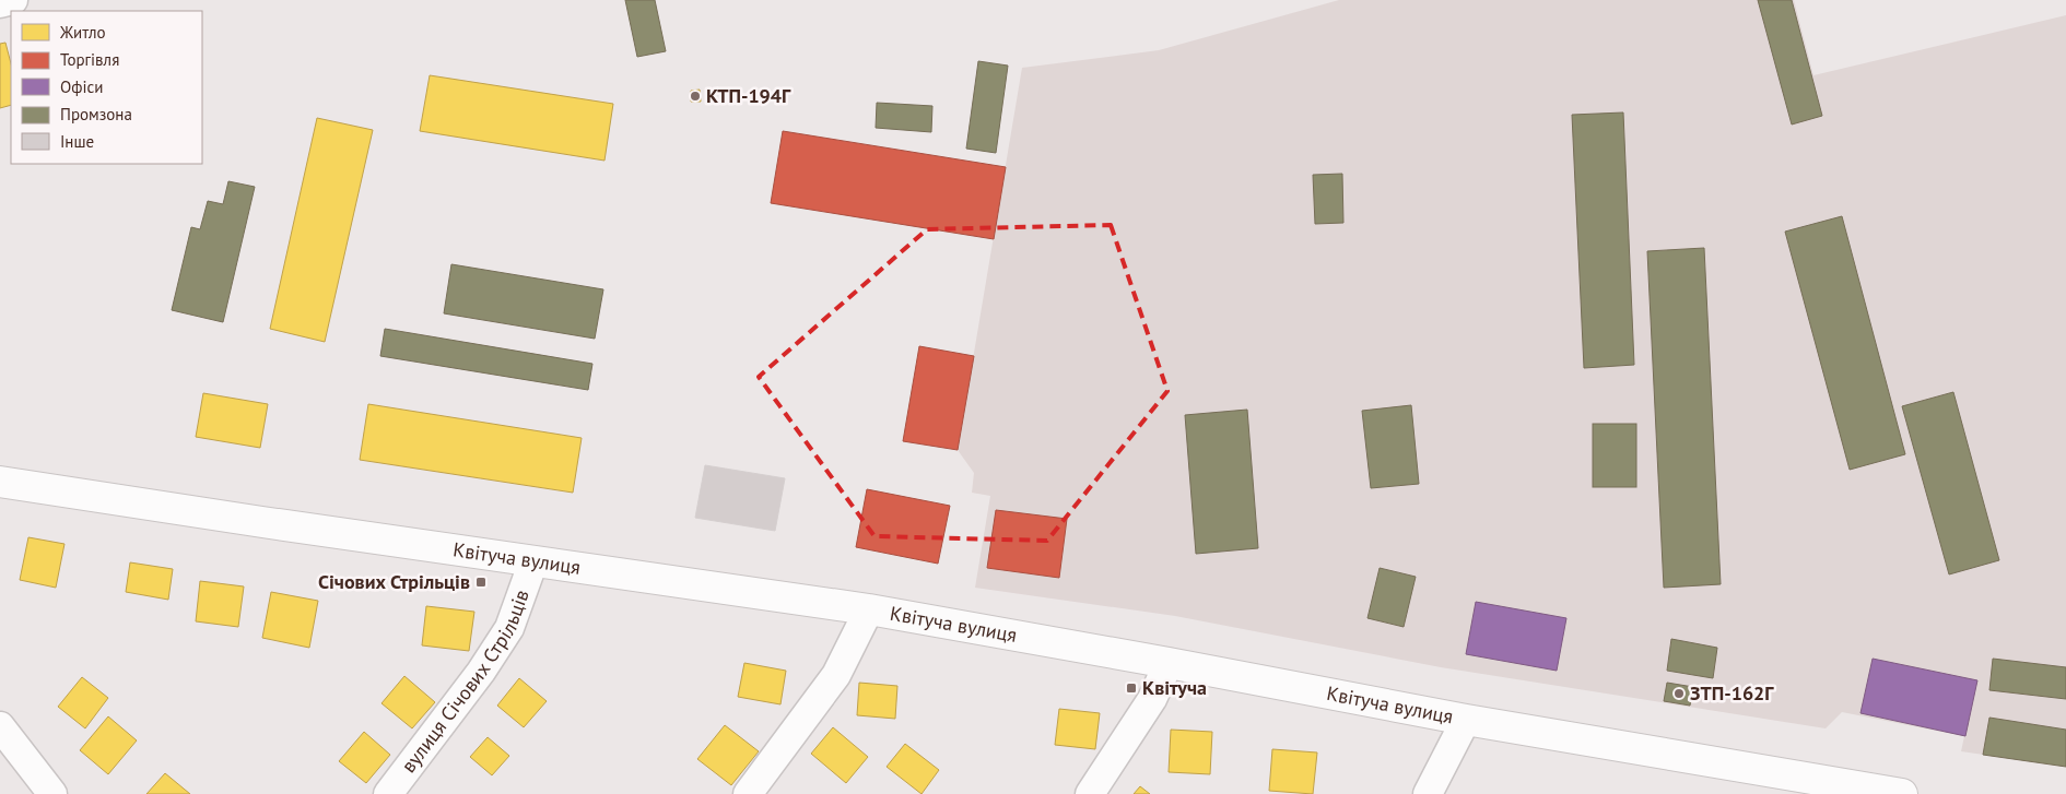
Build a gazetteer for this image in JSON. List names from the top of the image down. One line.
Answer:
{"streets":{"street":["Квітуча вулиця","вулиця Січових Стрільців"]},"crossings":[["Квітуча вулиця","вулиця Січових Стрільців"]],"places":{"other":["КТП-194Г","ЗТП-162Г"],"transit":["Січових Стрільців","Квітуча"]},"legend":["Житло","Торгівля","Офіси","Промзона","Інше"]}
